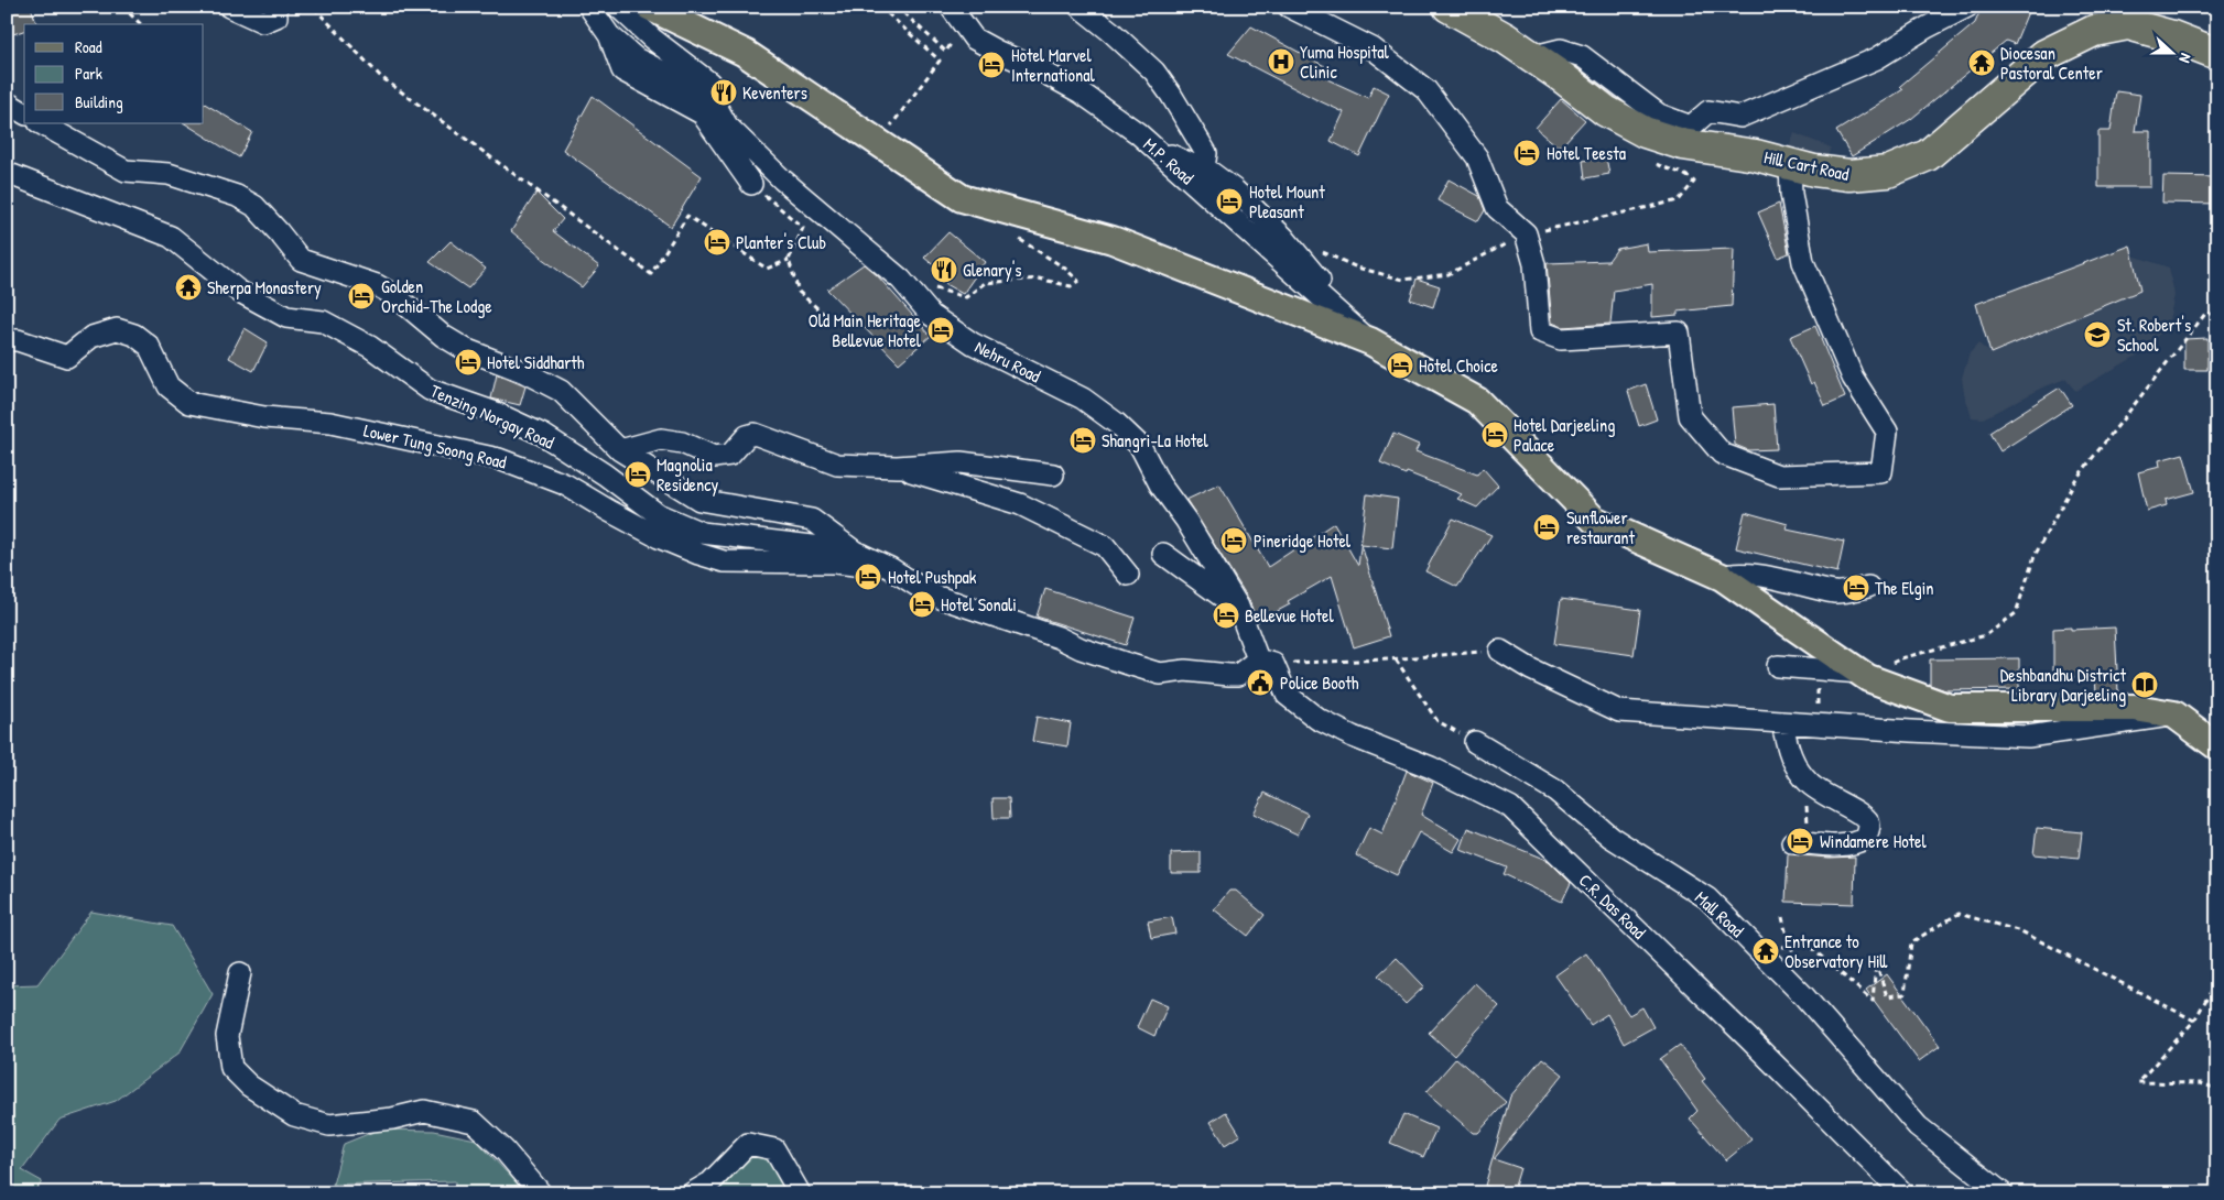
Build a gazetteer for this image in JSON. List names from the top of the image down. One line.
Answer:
{"streets":{"highway":["Hill Cart Road"],"street":["M.P. Road","Nehru Road","Tenzing Norgay Road","Lower Tung Soong Road","C.R. Das Road","Mall Road"]},"crossings":[["Nehru Road","C.R. Das Road"]],"places":{"hospital":["Yuma Hospital Clinic"],"temple":["Diocesan Pastoral Center","Sherpa Monastery","Entrance to Observatory Hill"],"hotel":["Hotel Marvel International","Hotel Teesta","Hotel Mount Pleasant","Planter's Club","Golden Orchid-The Lodge","Old Main Heritage Bellevue Hotel","Hotel Siddharth","Hotel Choice","Hotel Darjeeling Palace","Shangri-La Hotel","Magnolia Residency","Sunflower restaurant","Pineridge Hotel","Hotel Pushpak","The Elgin","Hotel Sonali","Bellevue Hotel","Windamere Hotel"],"restaurant":["Keventers","Glenary's"],"school or university":["St. Robert's School"],"public building":["Police Booth"],"library":["Deshbandhu District Library Darjeeling"]},"legend":["Road","Park","Building"],"north":"right"}
